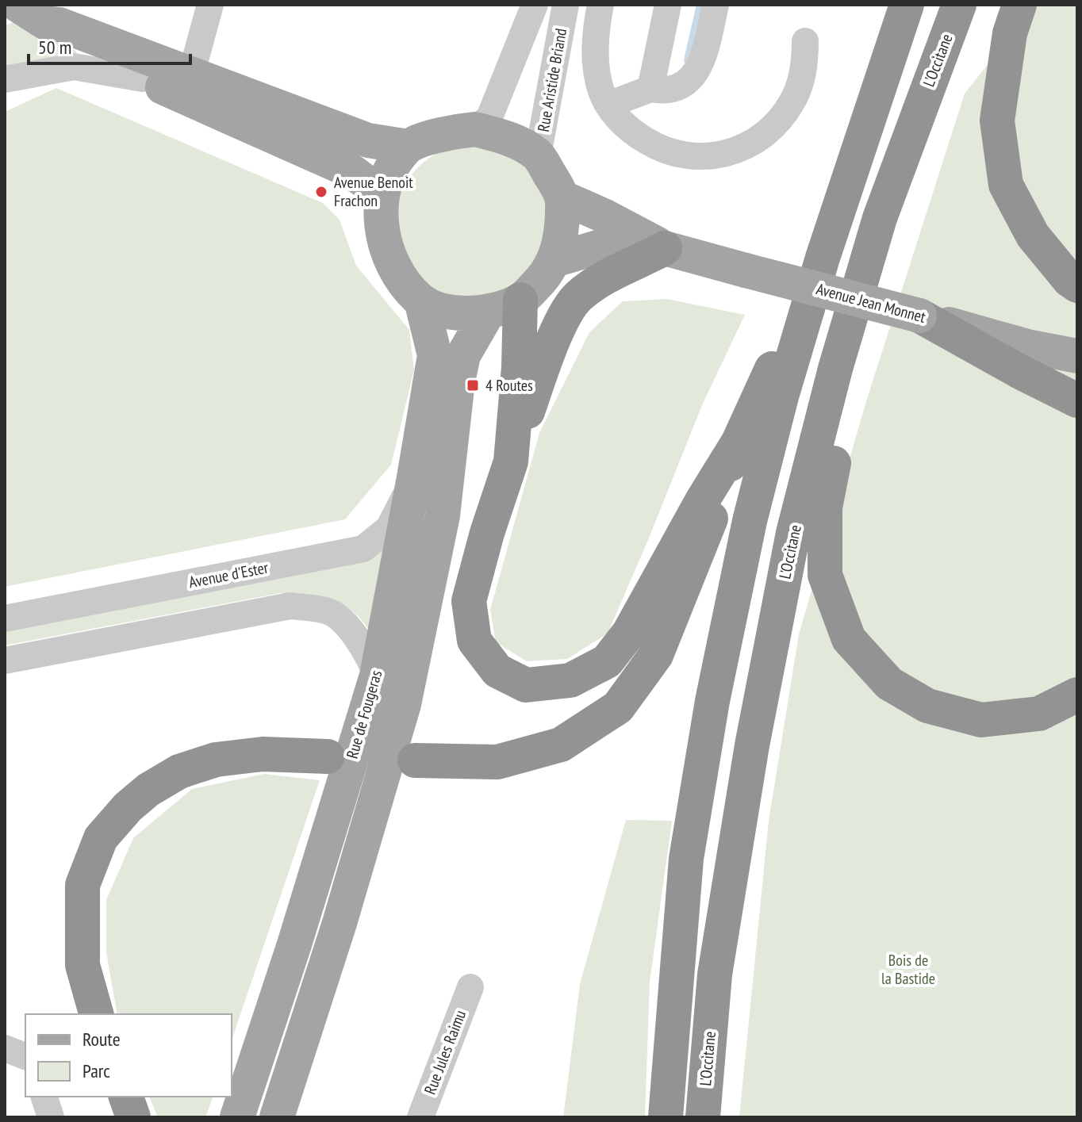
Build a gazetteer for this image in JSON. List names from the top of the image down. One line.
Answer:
{"streets":{"highway":["L'Occitane"],"main road":["Avenue Jean Monnet","Rue de Fougeras"],"street":["Rue Aristide Briand","Avenue d'Ester","Rue Jules Raimu"]},"crossings":[["Rue Aristide Briand","Avenue Jean Monnet"],["Rue Aristide Briand","Rue de Fougeras"],["Avenue Jean Monnet","Rue de Fougeras"],["Avenue d'Ester","Rue de Fougeras"]],"parks":["Bois de la Bastide"],"places":{"other":["Avenue Benoit Frachon"],"transit":["4 Routes"]},"legend":["Route","Parc"],"scale_bar":"50 m"}
